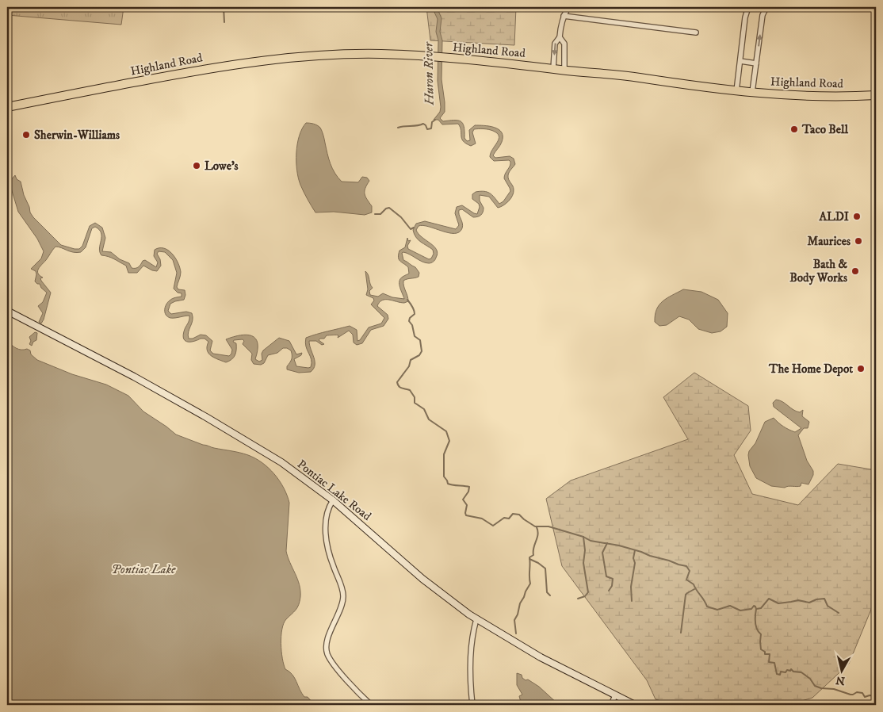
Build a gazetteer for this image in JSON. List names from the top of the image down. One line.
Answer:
{"streets":{"highway":["Highland Road"],"street":["Pontiac Lake Road"]},"water":["Huron River","Pontiac Lake"],"places":["Taco Bell","Sherwin-Williams","Lowe's","ALDI","Maurices","Bath & Body Works","The Home Depot"],"north":"bottom"}
